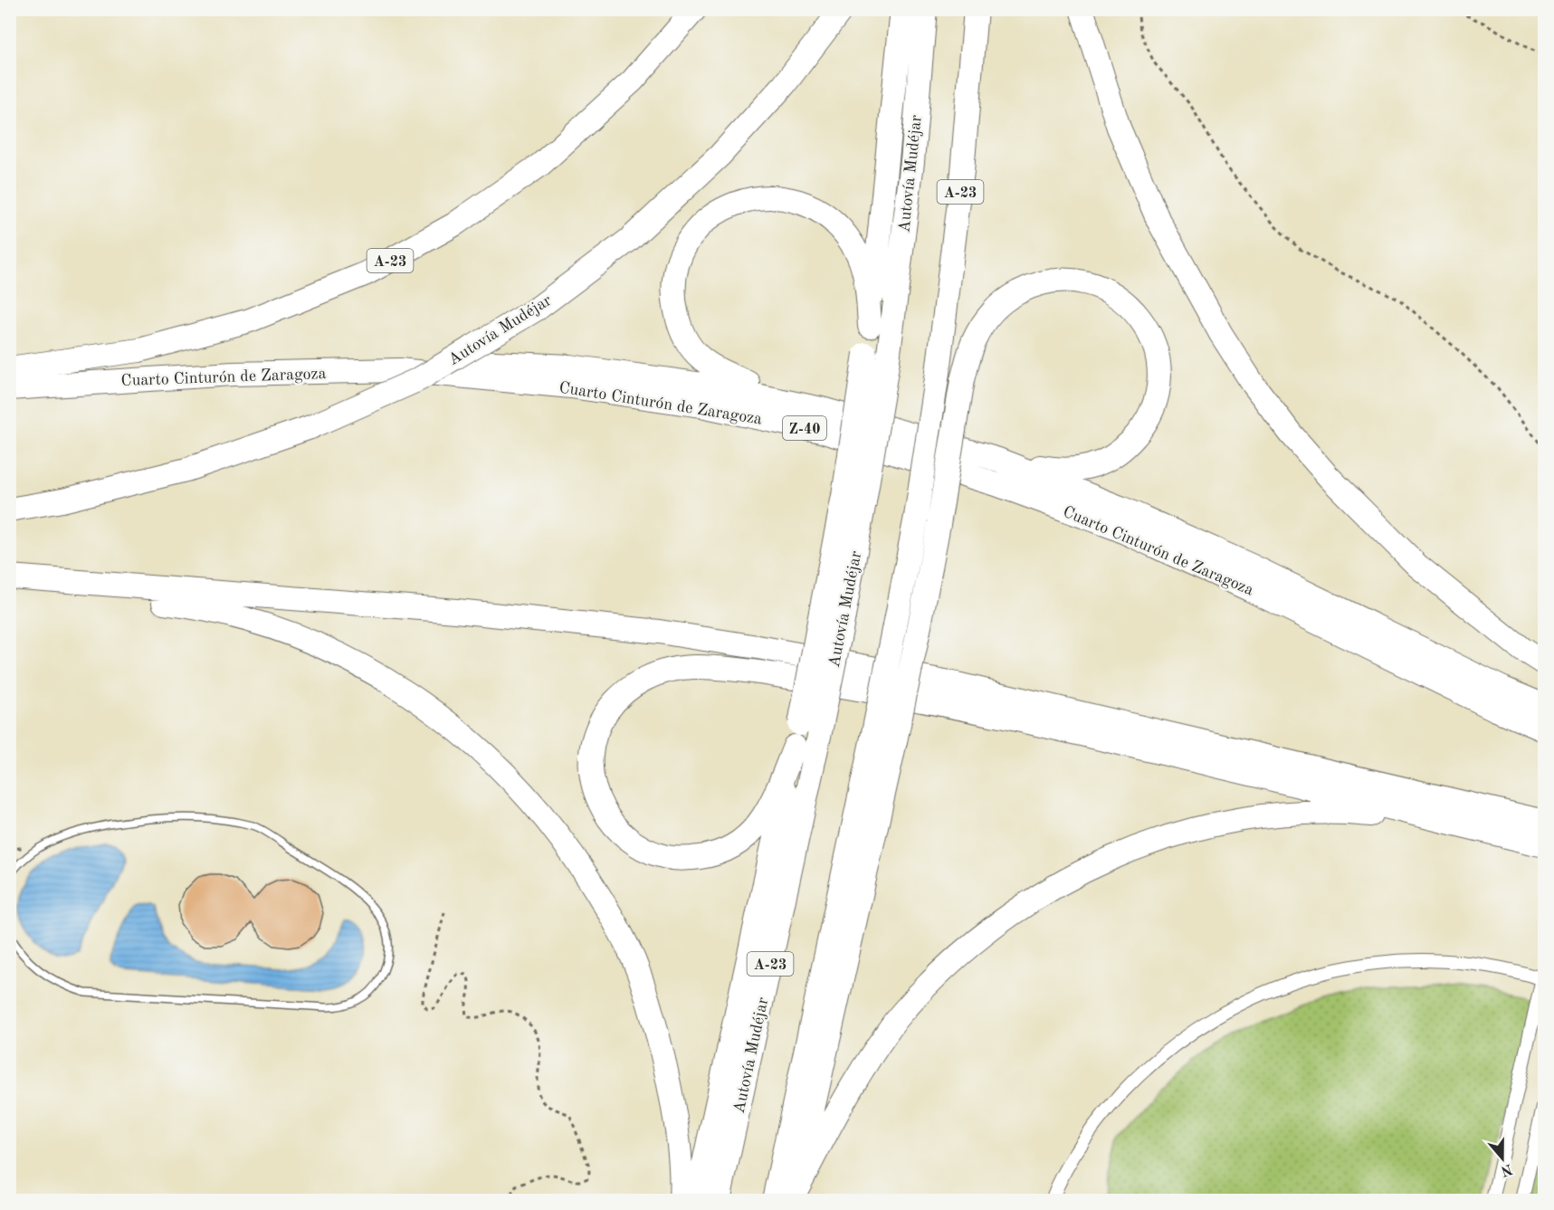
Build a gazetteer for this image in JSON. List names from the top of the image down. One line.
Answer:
{"streets":{"highway":["Autovía Mudéjar","A-23","Cuarto Cinturón de Zaragoza","Z-40"]},"north":"bottom"}
